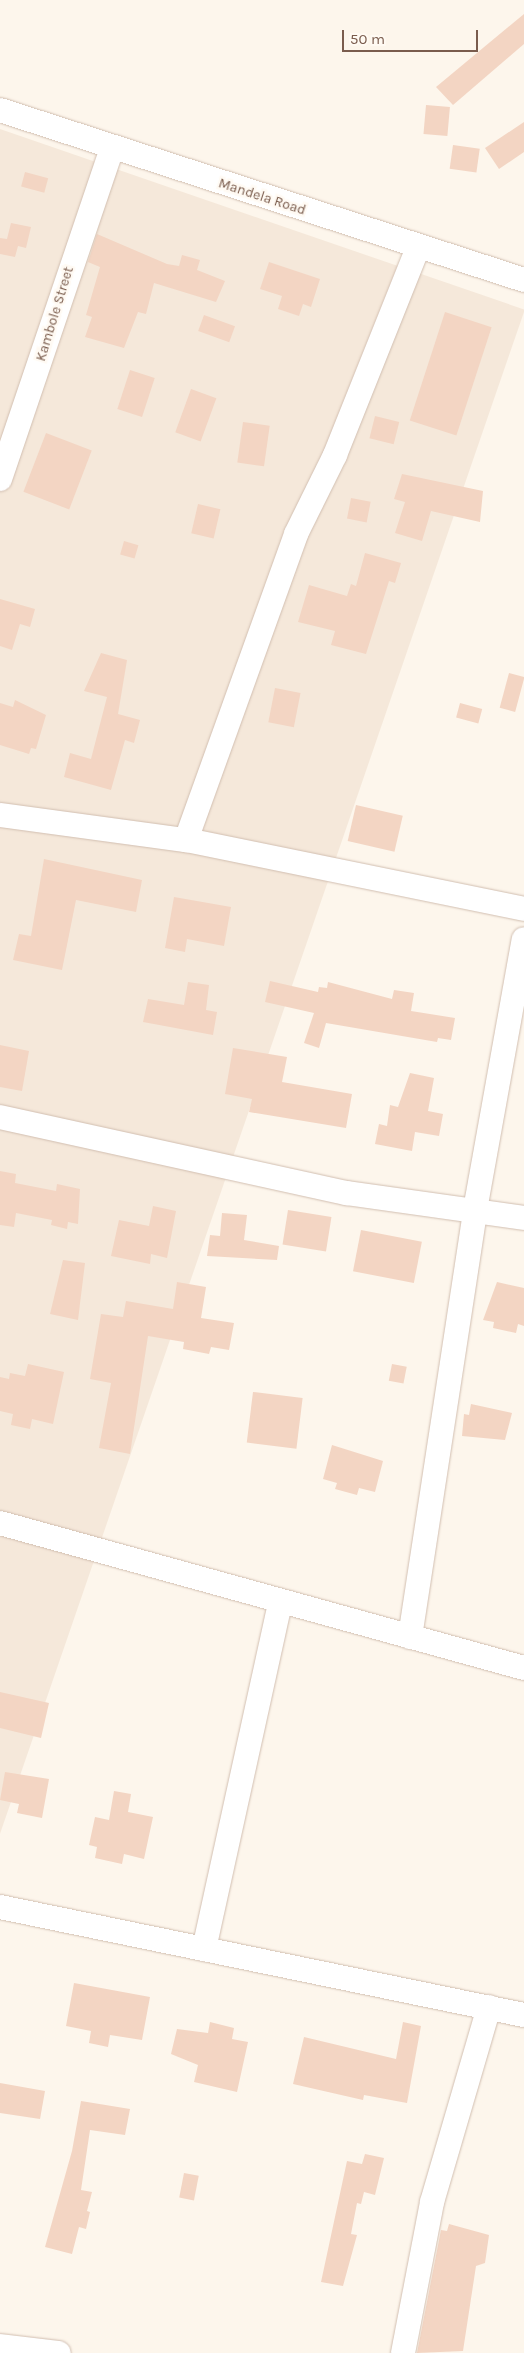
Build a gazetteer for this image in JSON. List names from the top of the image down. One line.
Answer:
{"streets":{"street":["Mandela Road","Kambole Street"]},"crossings":[["Mandela Road","Kambole Street"]],"scale_bar":"50 m"}
